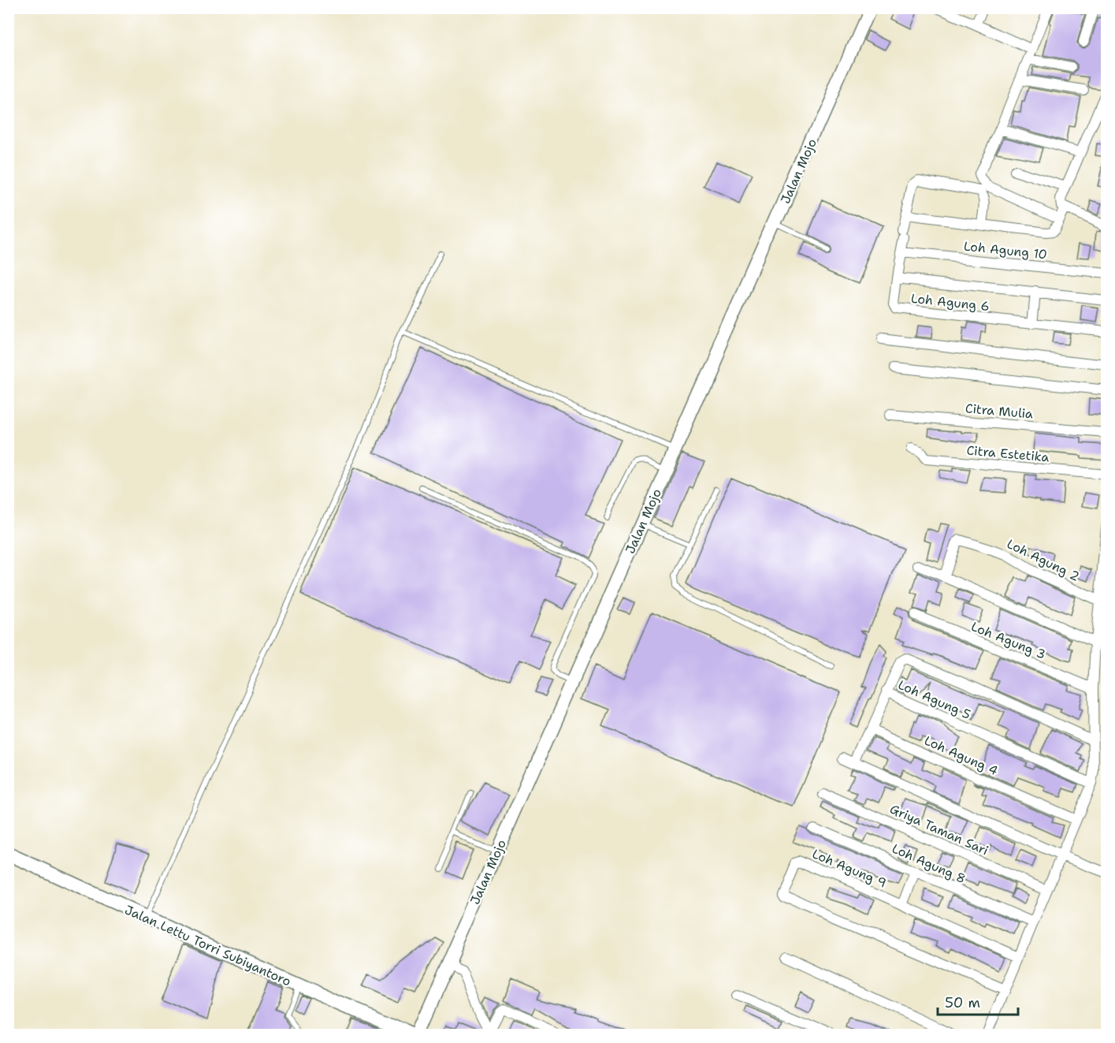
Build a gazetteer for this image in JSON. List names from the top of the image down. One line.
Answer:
{"streets":{"street":["Jalan Mojo","Loh Agung 10","Loh Agung 6","Citra Mulia","Citra Estetika","Loh Agung 2","Loh Agung 3","Loh Agung 5","Loh Agung 4","Griya Taman Sari","Loh Agung 8","Loh Agung 9","Jalan Lettu Torri Subiyantoro"]},"crossings":[["Loh Agung 10","Loh Agung 6"]],"scale_bar":"50 m"}
